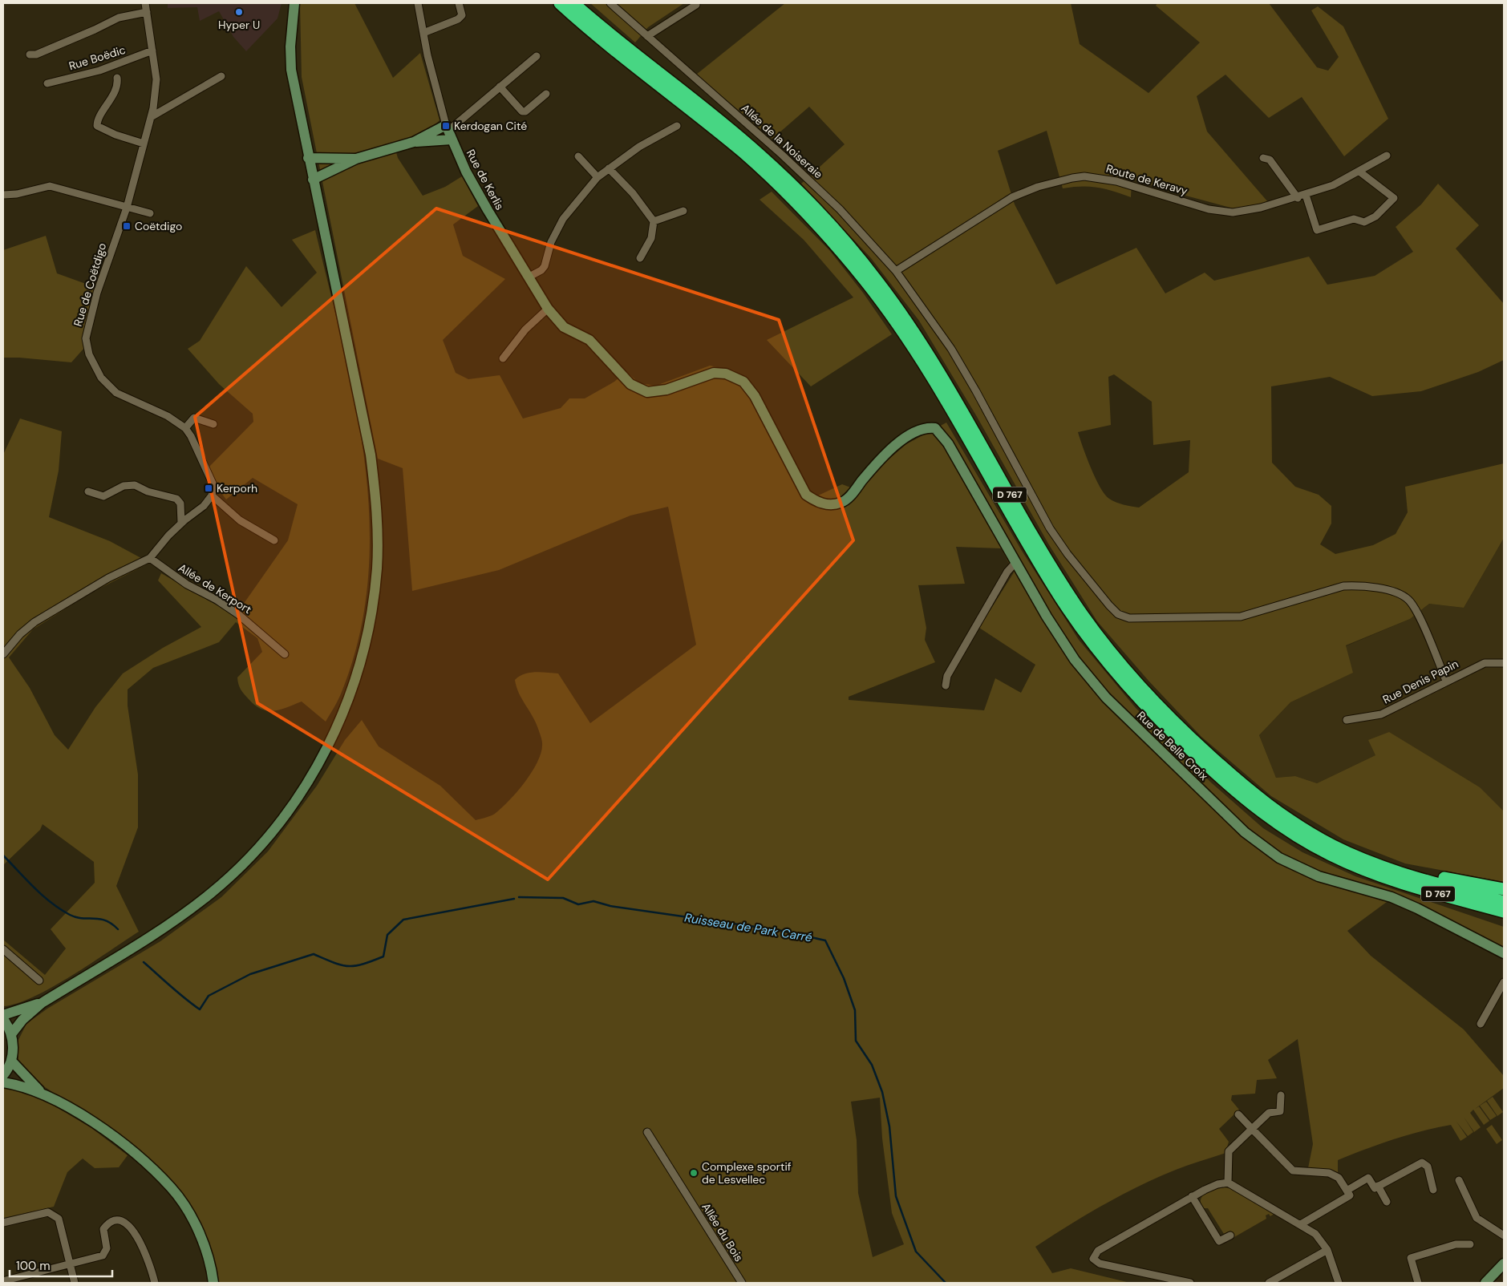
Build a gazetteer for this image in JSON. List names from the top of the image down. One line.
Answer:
{"streets":{"highway":["D 767"],"street":["Rue Boëdic","Allée de la Noiseraie","Rue de Kerlis","Route de Keravy","Rue de Coëtdigo","Allée de Kerport","Rue Denis Papin","Rue de Belle Croix","Allée du Bois"]},"crossings":[["Rue Boëdic","Rue de Coëtdigo"],["Allée de la Noiseraie","Route de Keravy"],["Allée de la Noiseraie","Rue Denis Papin"],["Rue de Kerlis","Rue de Belle Croix"]],"water":["Ruisseau de Park Carré"],"places":{"other":["Hyper U","Complexe sportif de Lesvellec"],"transit":["Kerdogan Cité","Coëtdigo","Kerporh"]},"scale_bar":"100 m"}
